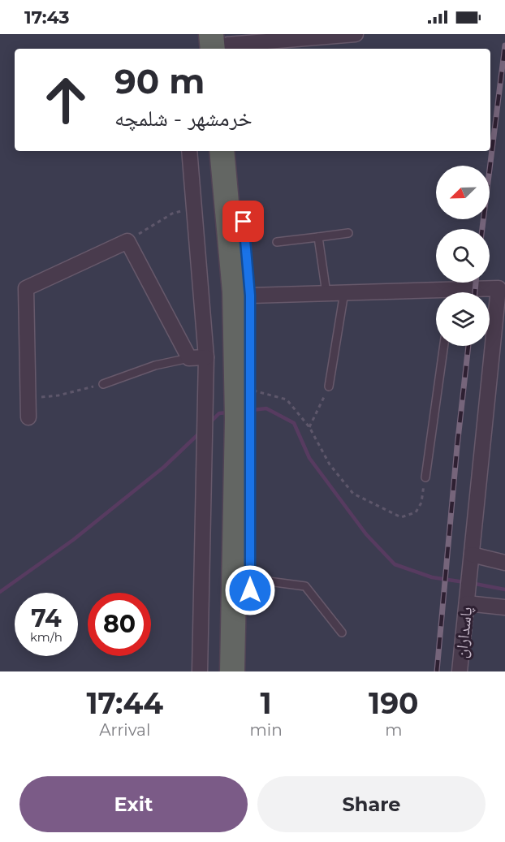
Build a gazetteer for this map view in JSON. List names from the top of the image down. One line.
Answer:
{"streets":{"street":["پاسداران"]},"north":"bottom left","page":{"status":"17:43","turn":["90 m","خرمشهر - شلمچه"],"speed":"74 km/h","limit":"80","eta":["17:44","Arrival","1","min","190","m"],"buttons":["Exit","Share"]}}
